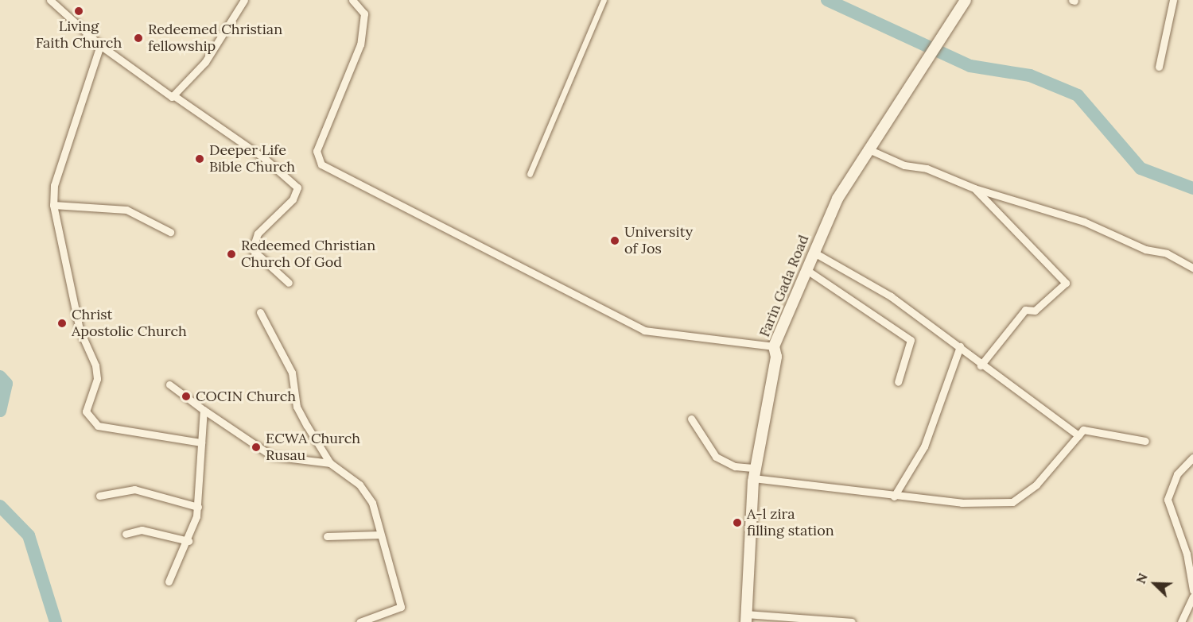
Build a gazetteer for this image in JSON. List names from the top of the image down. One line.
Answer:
{"streets":{"main road":["Farin Gada Road"]},"places":["Living Faith Church","Redeemed Christian fellowship","Deeper Life Bible Church","University of Jos","Redeemed Christian Church Of God","Christ Apostolic Church","COCIN Church","ECWA Church Rusau","A-l zira filling station"],"north":"top left"}
